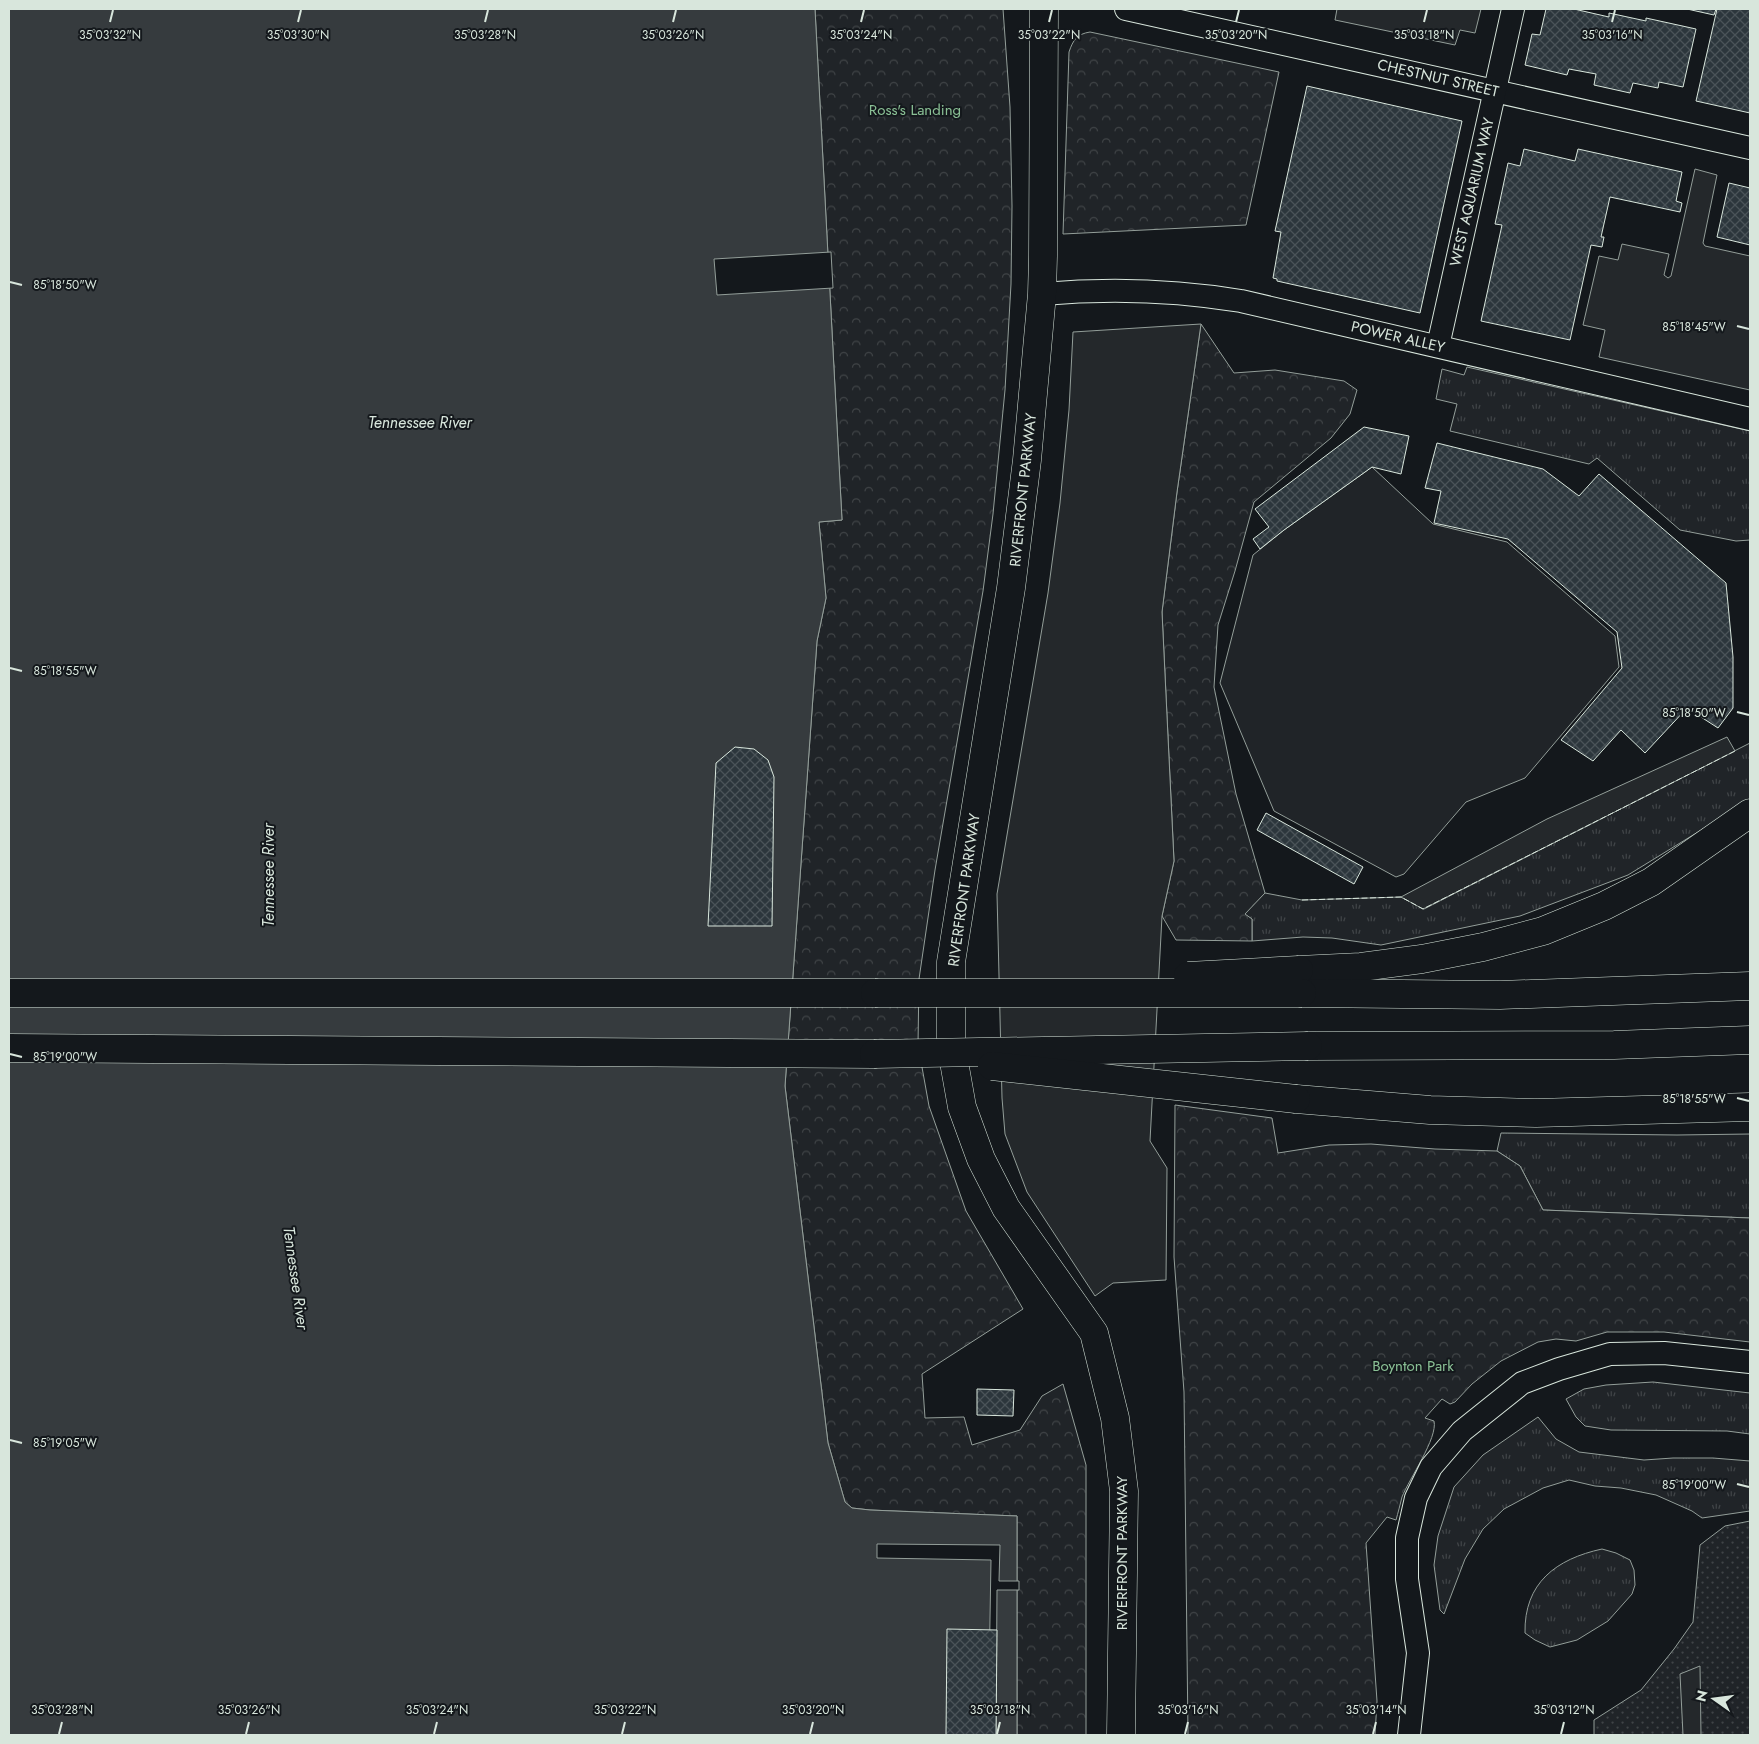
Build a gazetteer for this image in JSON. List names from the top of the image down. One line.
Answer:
{"streets":{"main road":["RIVERFRONT PARKWAY"],"street":["CHESTNUT STREET","WEST AQUARIUM WAY","POWER ALLEY"]},"crossings":[["CHESTNUT STREET","WEST AQUARIUM WAY"],["WEST AQUARIUM WAY","POWER ALLEY"],["POWER ALLEY","RIVERFRONT PARKWAY"]],"water":["Tennessee River"],"parks":["Ross's Landing","Boynton Park"],"north":"left","coordinates":["35°03'32\"N","35°03'30\"N","35°03'28\"N","35°03'26\"N","35°03'24\"N","35°03'22\"N","35°03'20\"N","35°03'18\"N","35°03'16\"N","85°18'50\"W","85°18'45\"W","85°18'55\"W","85°19'00\"W","85°19'05\"W","35°03'14\"N","35°03'12\"N"]}
